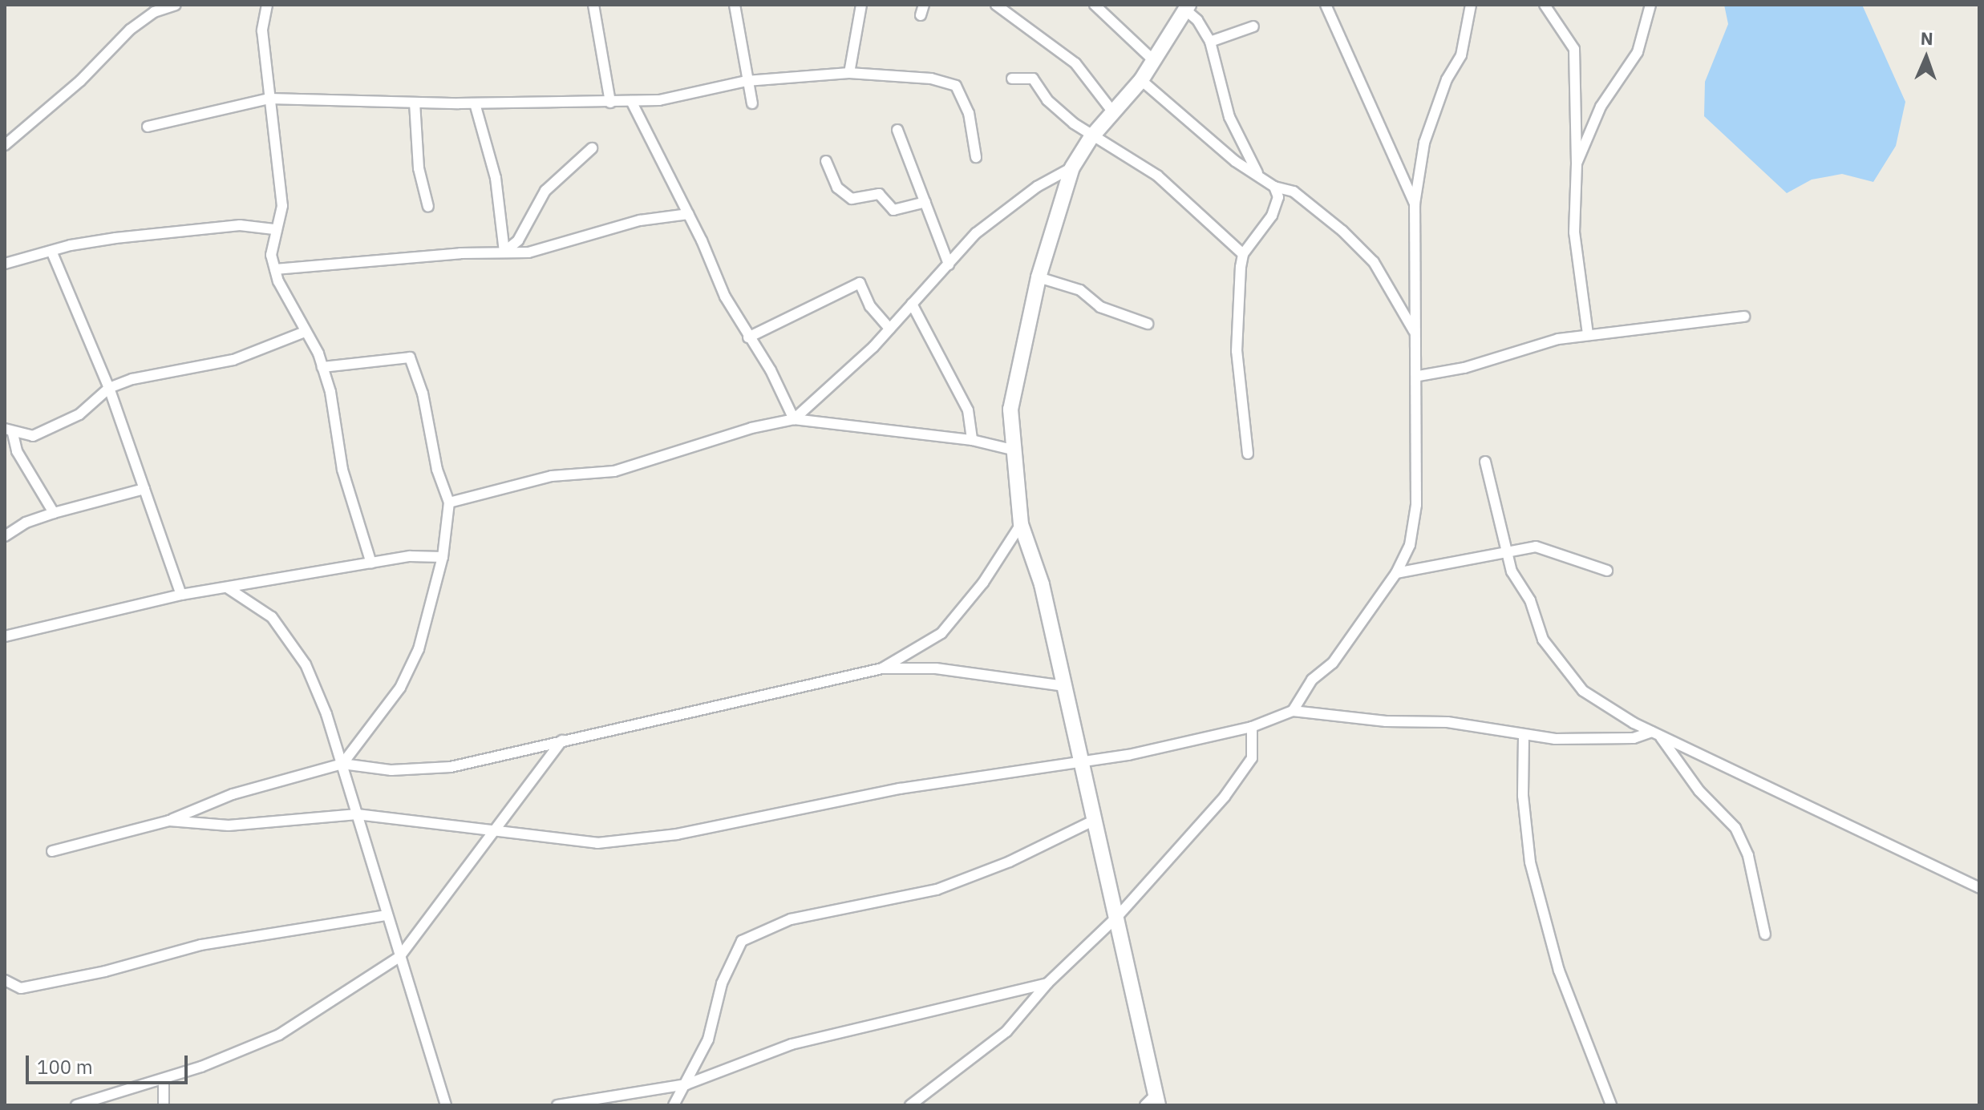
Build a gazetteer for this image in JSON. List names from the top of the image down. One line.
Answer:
{"scale_bar":"100 m","north":"top"}
